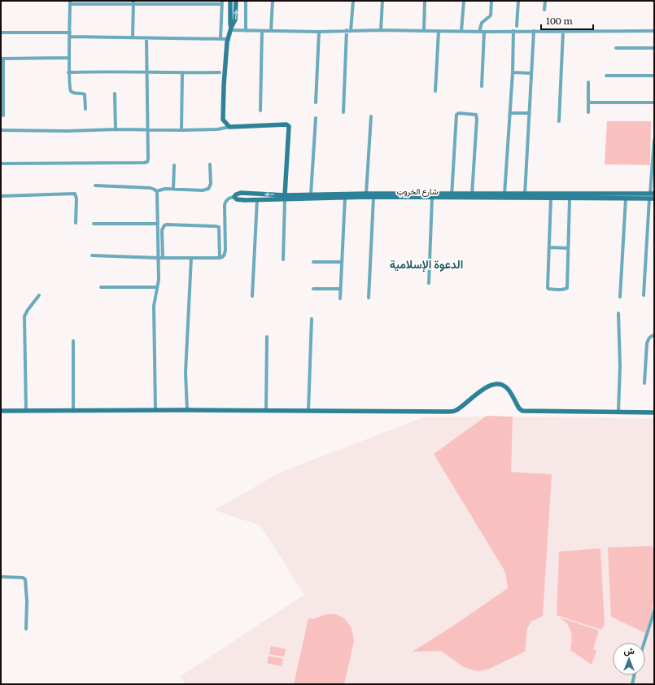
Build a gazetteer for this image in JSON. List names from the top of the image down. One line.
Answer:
{"streets":{"main road":["شارع الخروب"]},"districts":["الدعوة الإسلامية"],"scale_bar":"100 m","north":"top"}
